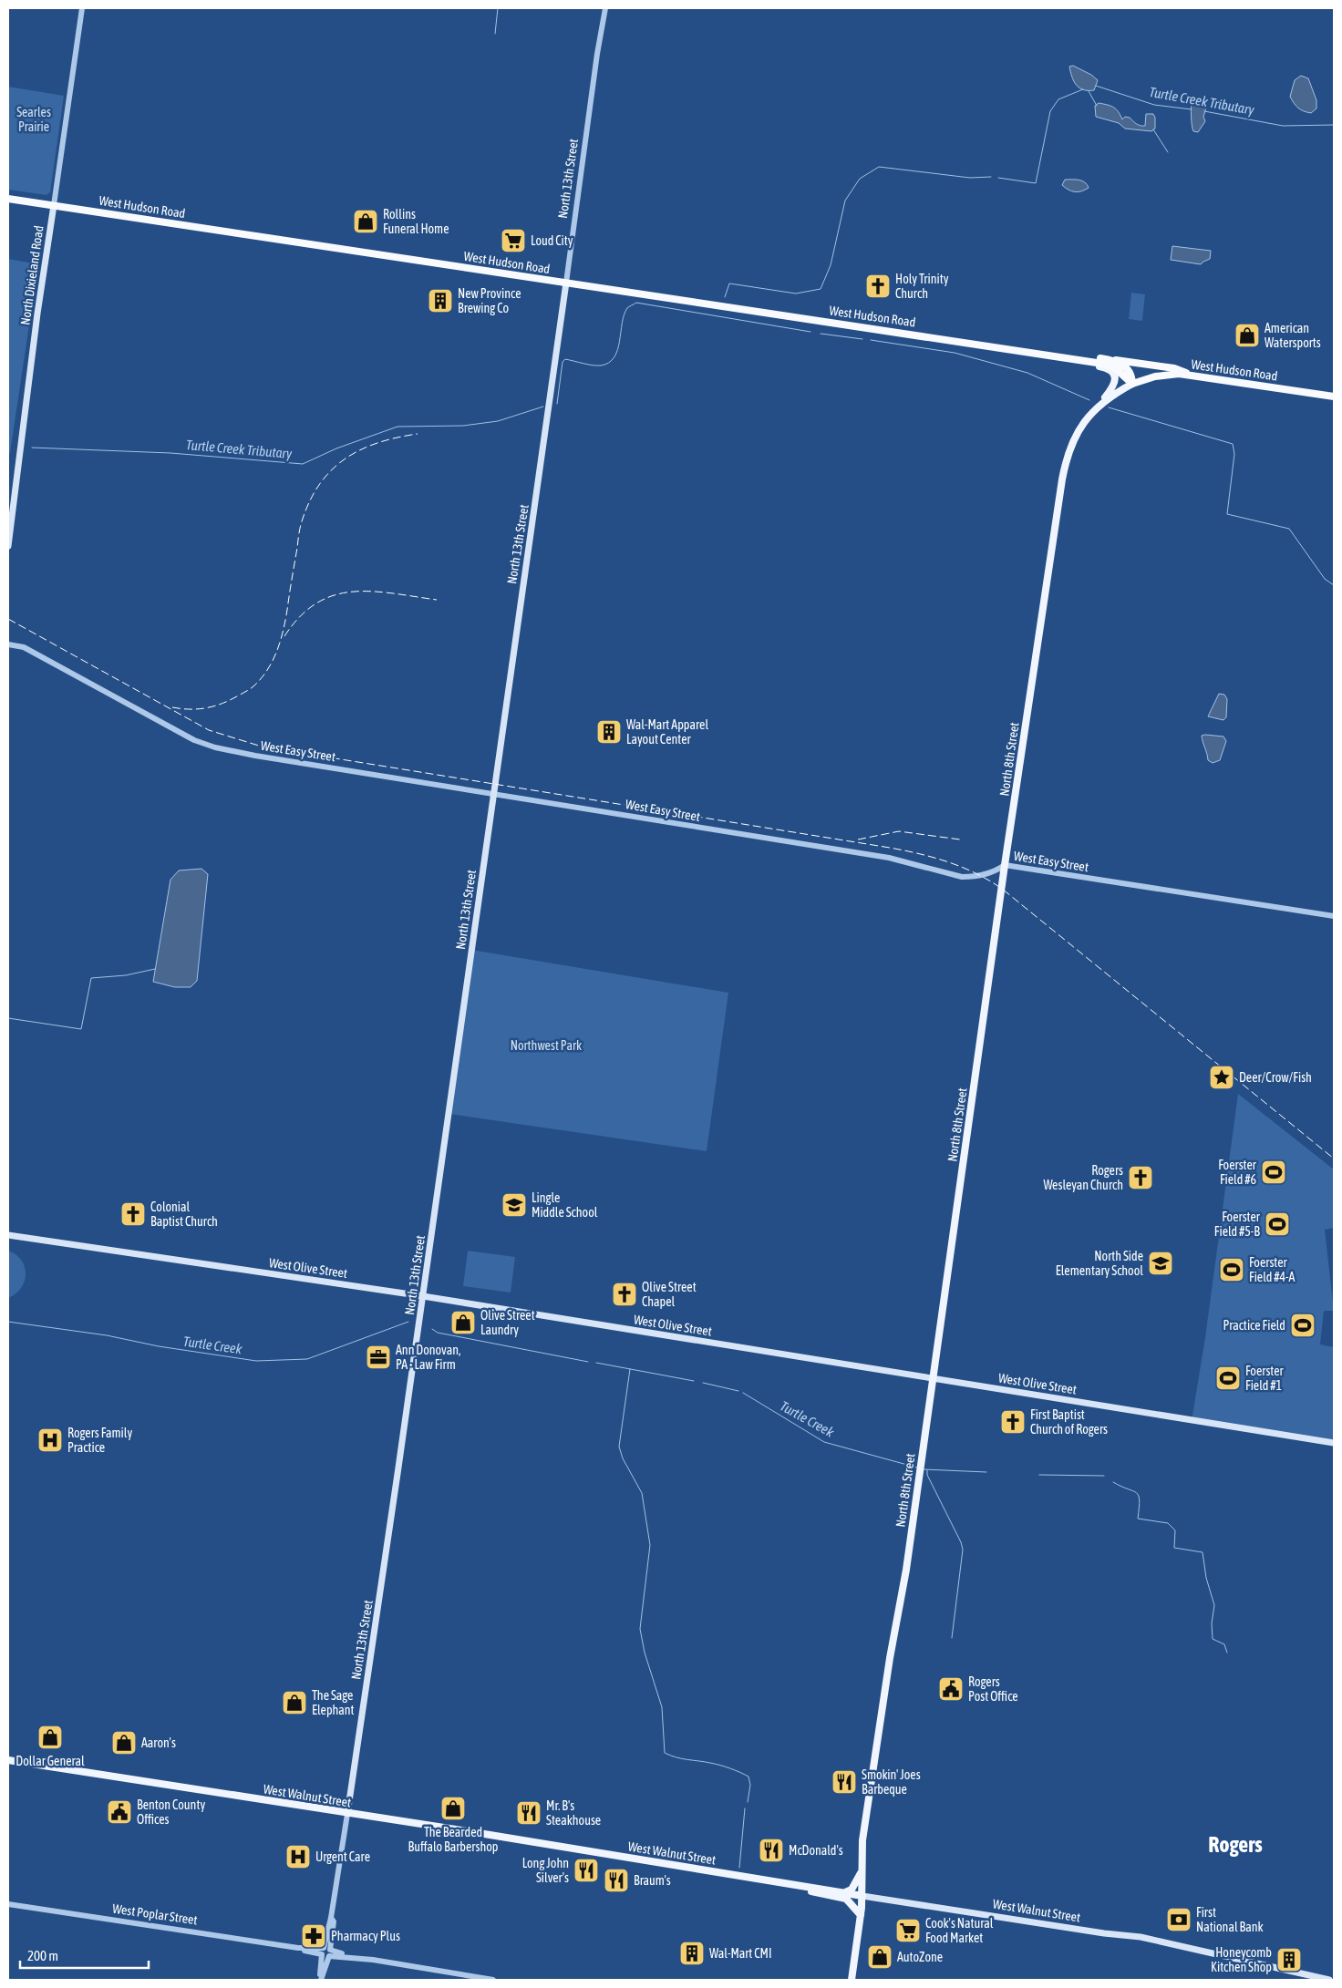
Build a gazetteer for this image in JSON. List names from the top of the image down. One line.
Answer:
{"streets":{"highway":["West Hudson Road"],"main road":["North 13th Street","North Dixieland Road","North 8th Street","West Olive Street","West Walnut Street"],"street":["West Easy Street","West Poplar Street"]},"crossings":[["North 13th Street","West Hudson Road"],["North 13th Street","West Easy Street"],["North 13th Street","West Olive Street"],["North 13th Street","West Walnut Street"],["West Hudson Road","North Dixieland Road"],["West Hudson Road","North 8th Street"],["West Easy Street","North 8th Street"],["North 8th Street","West Olive Street"],["North 8th Street","West Walnut Street"]],"districts":["Rogers"],"water":["Turtle Creek Tributary","Turtle Creek"],"parks":["Searles Prairie","Northwest Park"],"places":{"shop":["Rollins Funeral Home","American Watersports","Olive Street Laundry","The Sage Elephant","Dollar General","Aaron's","The Bearded Buffalo Barbershop","AutoZone"],"supermarket":["Loud City","Cook's Natural Food Market"],"church":["Holy Trinity Church","Rogers Wesleyan Church","Colonial Baptist Church","Olive Street Chapel","First Baptist Church of Rogers"],"building":["New Province Brewing Co","Wal-Mart Apparel Layout Center","Wal-Mart CMI","Honeycomb Kitchen Shop"],"place":["Deer/Crow/Fish"],"sports":["Foerster Field #6","Foerster Field #5-B","Foerster Field #4-A","Practice Field","Foerster Field #1"],"school or university":["Lingle Middle School","North Side Elementary School"],"office":["Ann Donovan, PA - Law Firm"],"hospital":["Rogers Family Practice","Urgent Care"],"public building":["Rogers Post Office","Benton County Offices"],"restaurant":["Smokin' Joes Barbeque","Mr. B's Steakhouse","McDonald's","Long John Silver's","Braum's"],"bank":["First National Bank"],"pharmacy":["Pharmacy Plus"]},"scale_bar":"200 m"}
